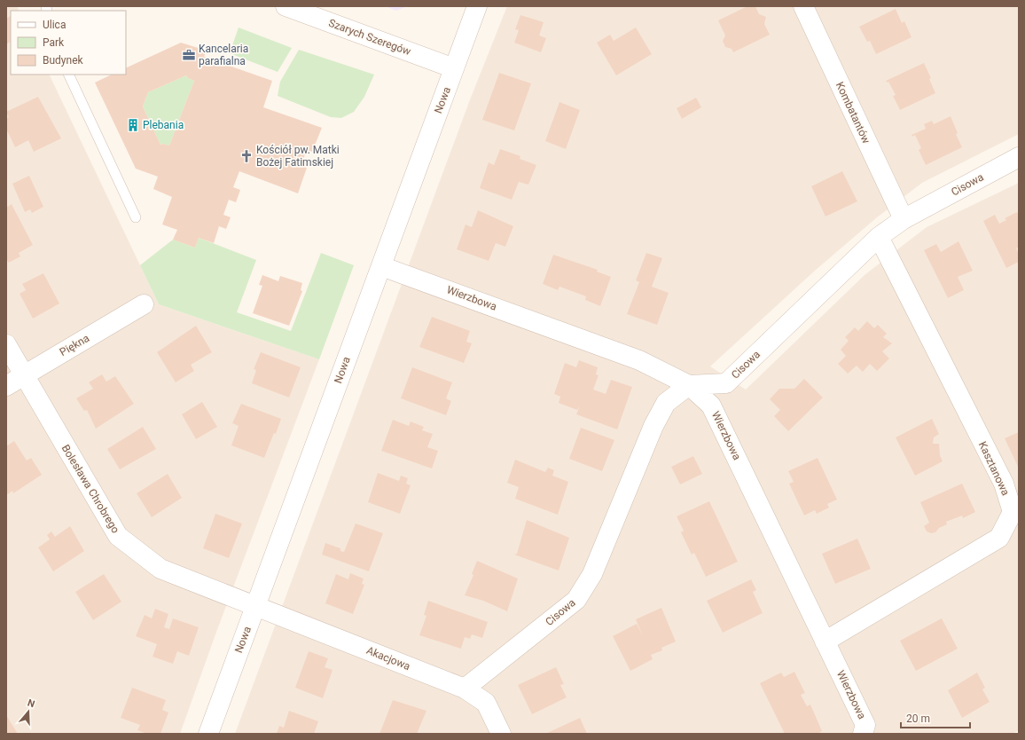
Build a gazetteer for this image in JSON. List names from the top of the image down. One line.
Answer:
{"streets":{"street":["Szarych Szeregów","Nowa","Kombatantów","Cisowa","Wierzbowa","Piękna","Kasztanowa","Bolesława Chrobrego","Akacjowa"]},"crossings":[["Szarych Szeregów","Nowa"],["Nowa","Wierzbowa"],["Nowa","Bolesława Chrobrego"],["Nowa","Akacjowa"],["Kombatantów","Cisowa"],["Cisowa","Wierzbowa"],["Cisowa","Kasztanowa"],["Cisowa","Akacjowa"],["Wierzbowa","Kasztanowa"],["Piękna","Bolesława Chrobrego"],["Bolesława Chrobrego","Akacjowa"]],"places":{"office":["Kancelaria parafialna"],"building":["Plebania"],"church":["Kościół pw. Matki Bożej Fatimskiej"]},"legend":["Ulica","Park","Budynek"],"scale_bar":"20 m","north":"top"}
